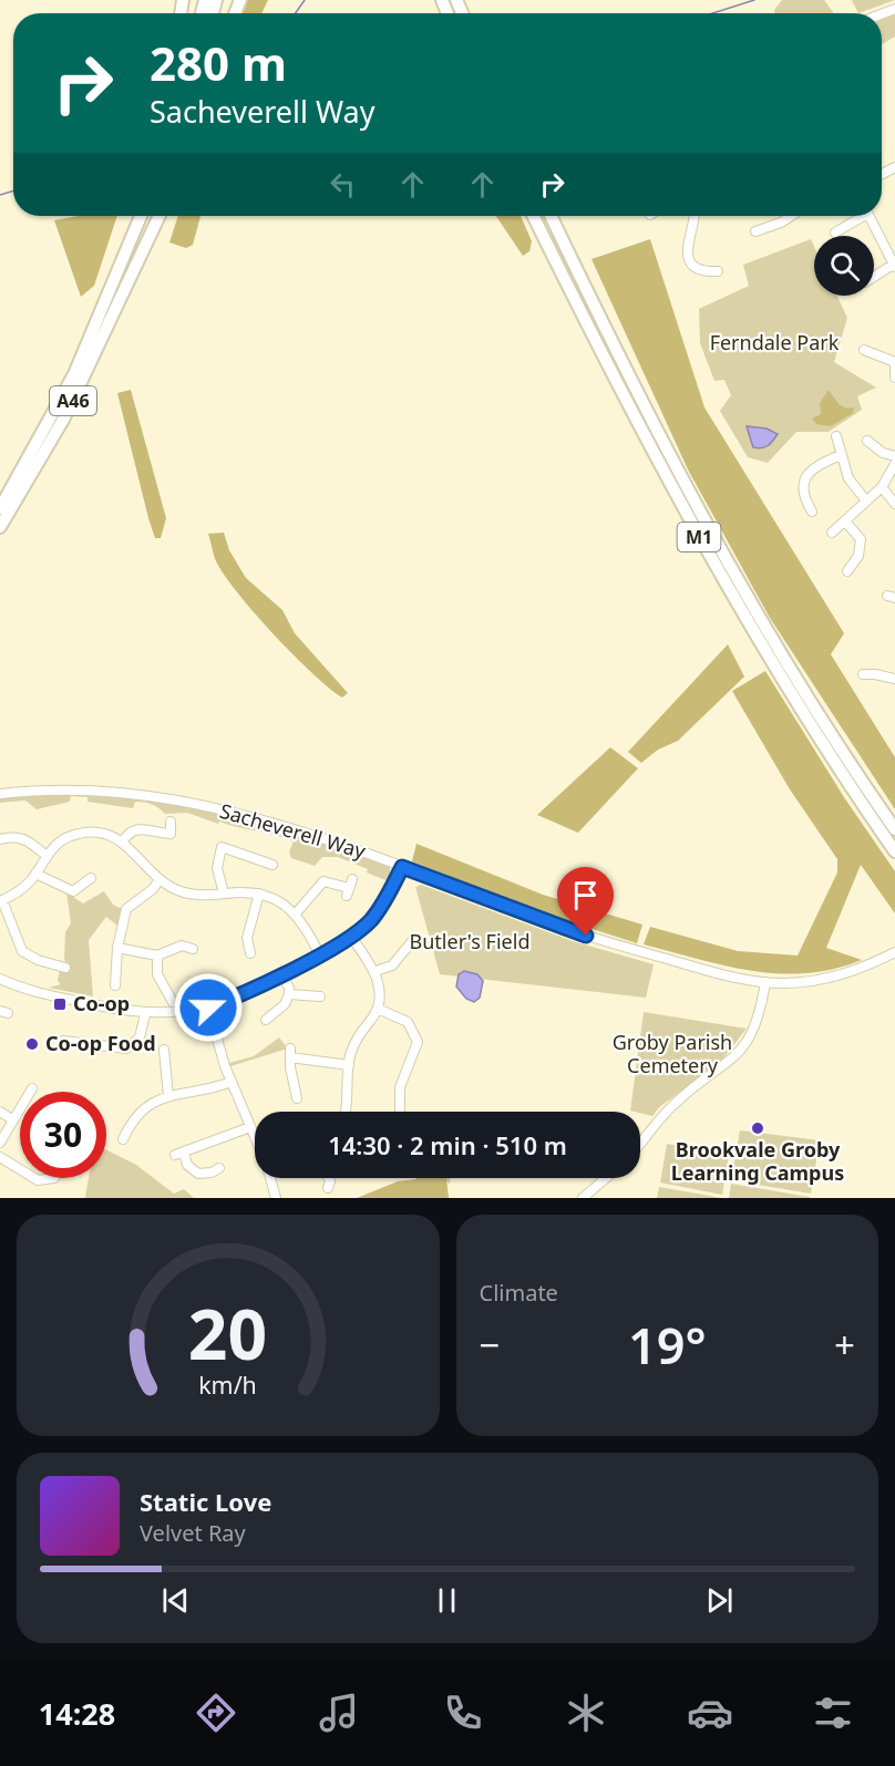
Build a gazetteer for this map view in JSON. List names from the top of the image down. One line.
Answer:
{"streets":{"highway":["A46","M1"],"street":["Sacheverell Way"]},"parks":["Ferndale Park","Butler's Field","Groby Parish Cemetery"],"places":{"transit":["Co-op"],"other":["Co-op Food","Brookvale Groby Learning Campus"]},"page":{"turn":["280 m","Sacheverell Way"],"limit":"30","trip":"14:30 · 2 min · 510 m","tile":"Climate","heat":["−","19°","+"],"song":["Static Love","Velvet Ray"],"tabs":"14:28","gauge":["20","km/h"]}}
